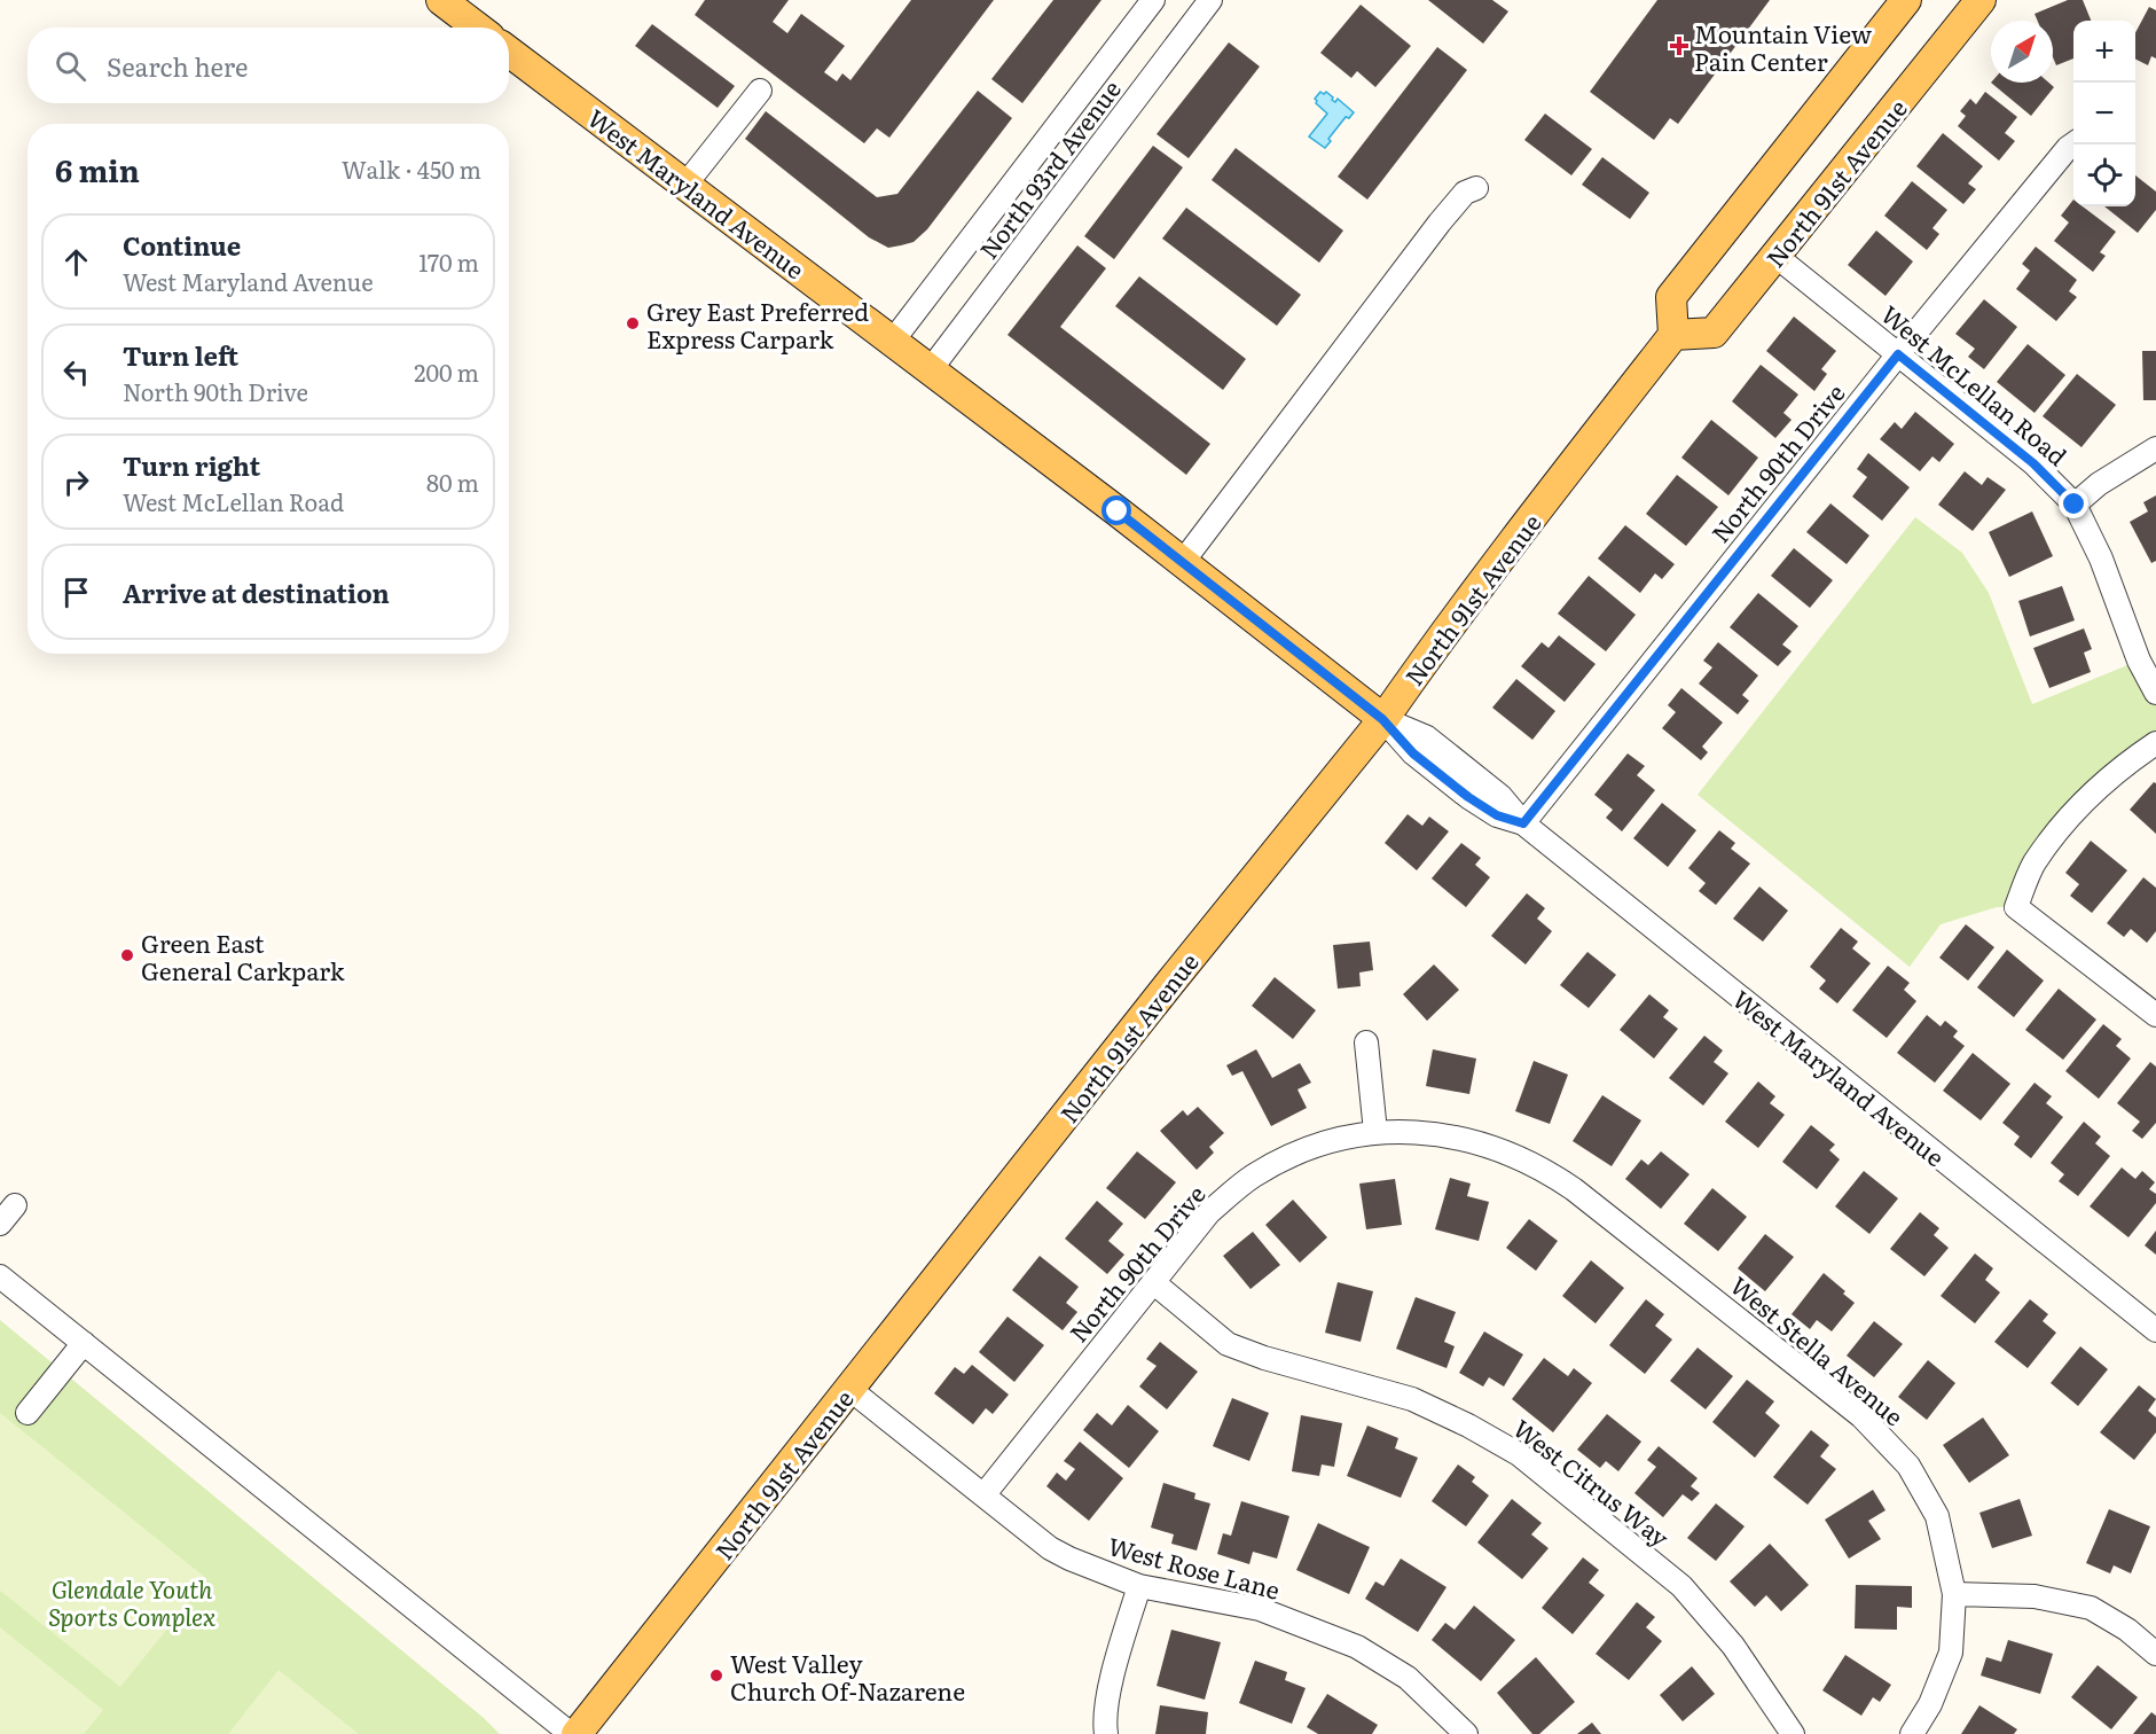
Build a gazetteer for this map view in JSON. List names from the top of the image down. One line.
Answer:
{"streets":{"main road":["North 91st Avenue","West Maryland Avenue"],"street":["North 93rd Avenue","West McLellan Road","North 90th Drive","West Stella Avenue","West Citrus Way","West Rose Lane"]},"crossings":[["North 93rd Avenue","West Maryland Avenue"],["North 91st Avenue","West Maryland Avenue"],["North 91st Avenue","West McLellan Road"],["North 91st Avenue","West Rose Lane"],["West Maryland Avenue","North 90th Drive"],["West McLellan Road","North 90th Drive"],["North 90th Drive","West Stella Avenue"],["North 90th Drive","West Citrus Way"],["North 90th Drive","West Rose Lane"]],"parks":["Glendale Youth Sports Complex"],"places":{"health":["Mountain View Pain Center"],"other":["Grey East Preferred Express Carpark","Green East General Carkpark","West Valley Church Of-Nazarene"]},"north":"top right","page":{"map_buttons":["+","−"],"search":"Search here","heading":["6 min","Walk · 450 m"],"list":[["Continue","West Maryland Avenue","170 m"],["Turn left","North 90th Drive","200 m"],["Turn right","West McLellan Road","80 m"],"Arrive at destination"]}}
